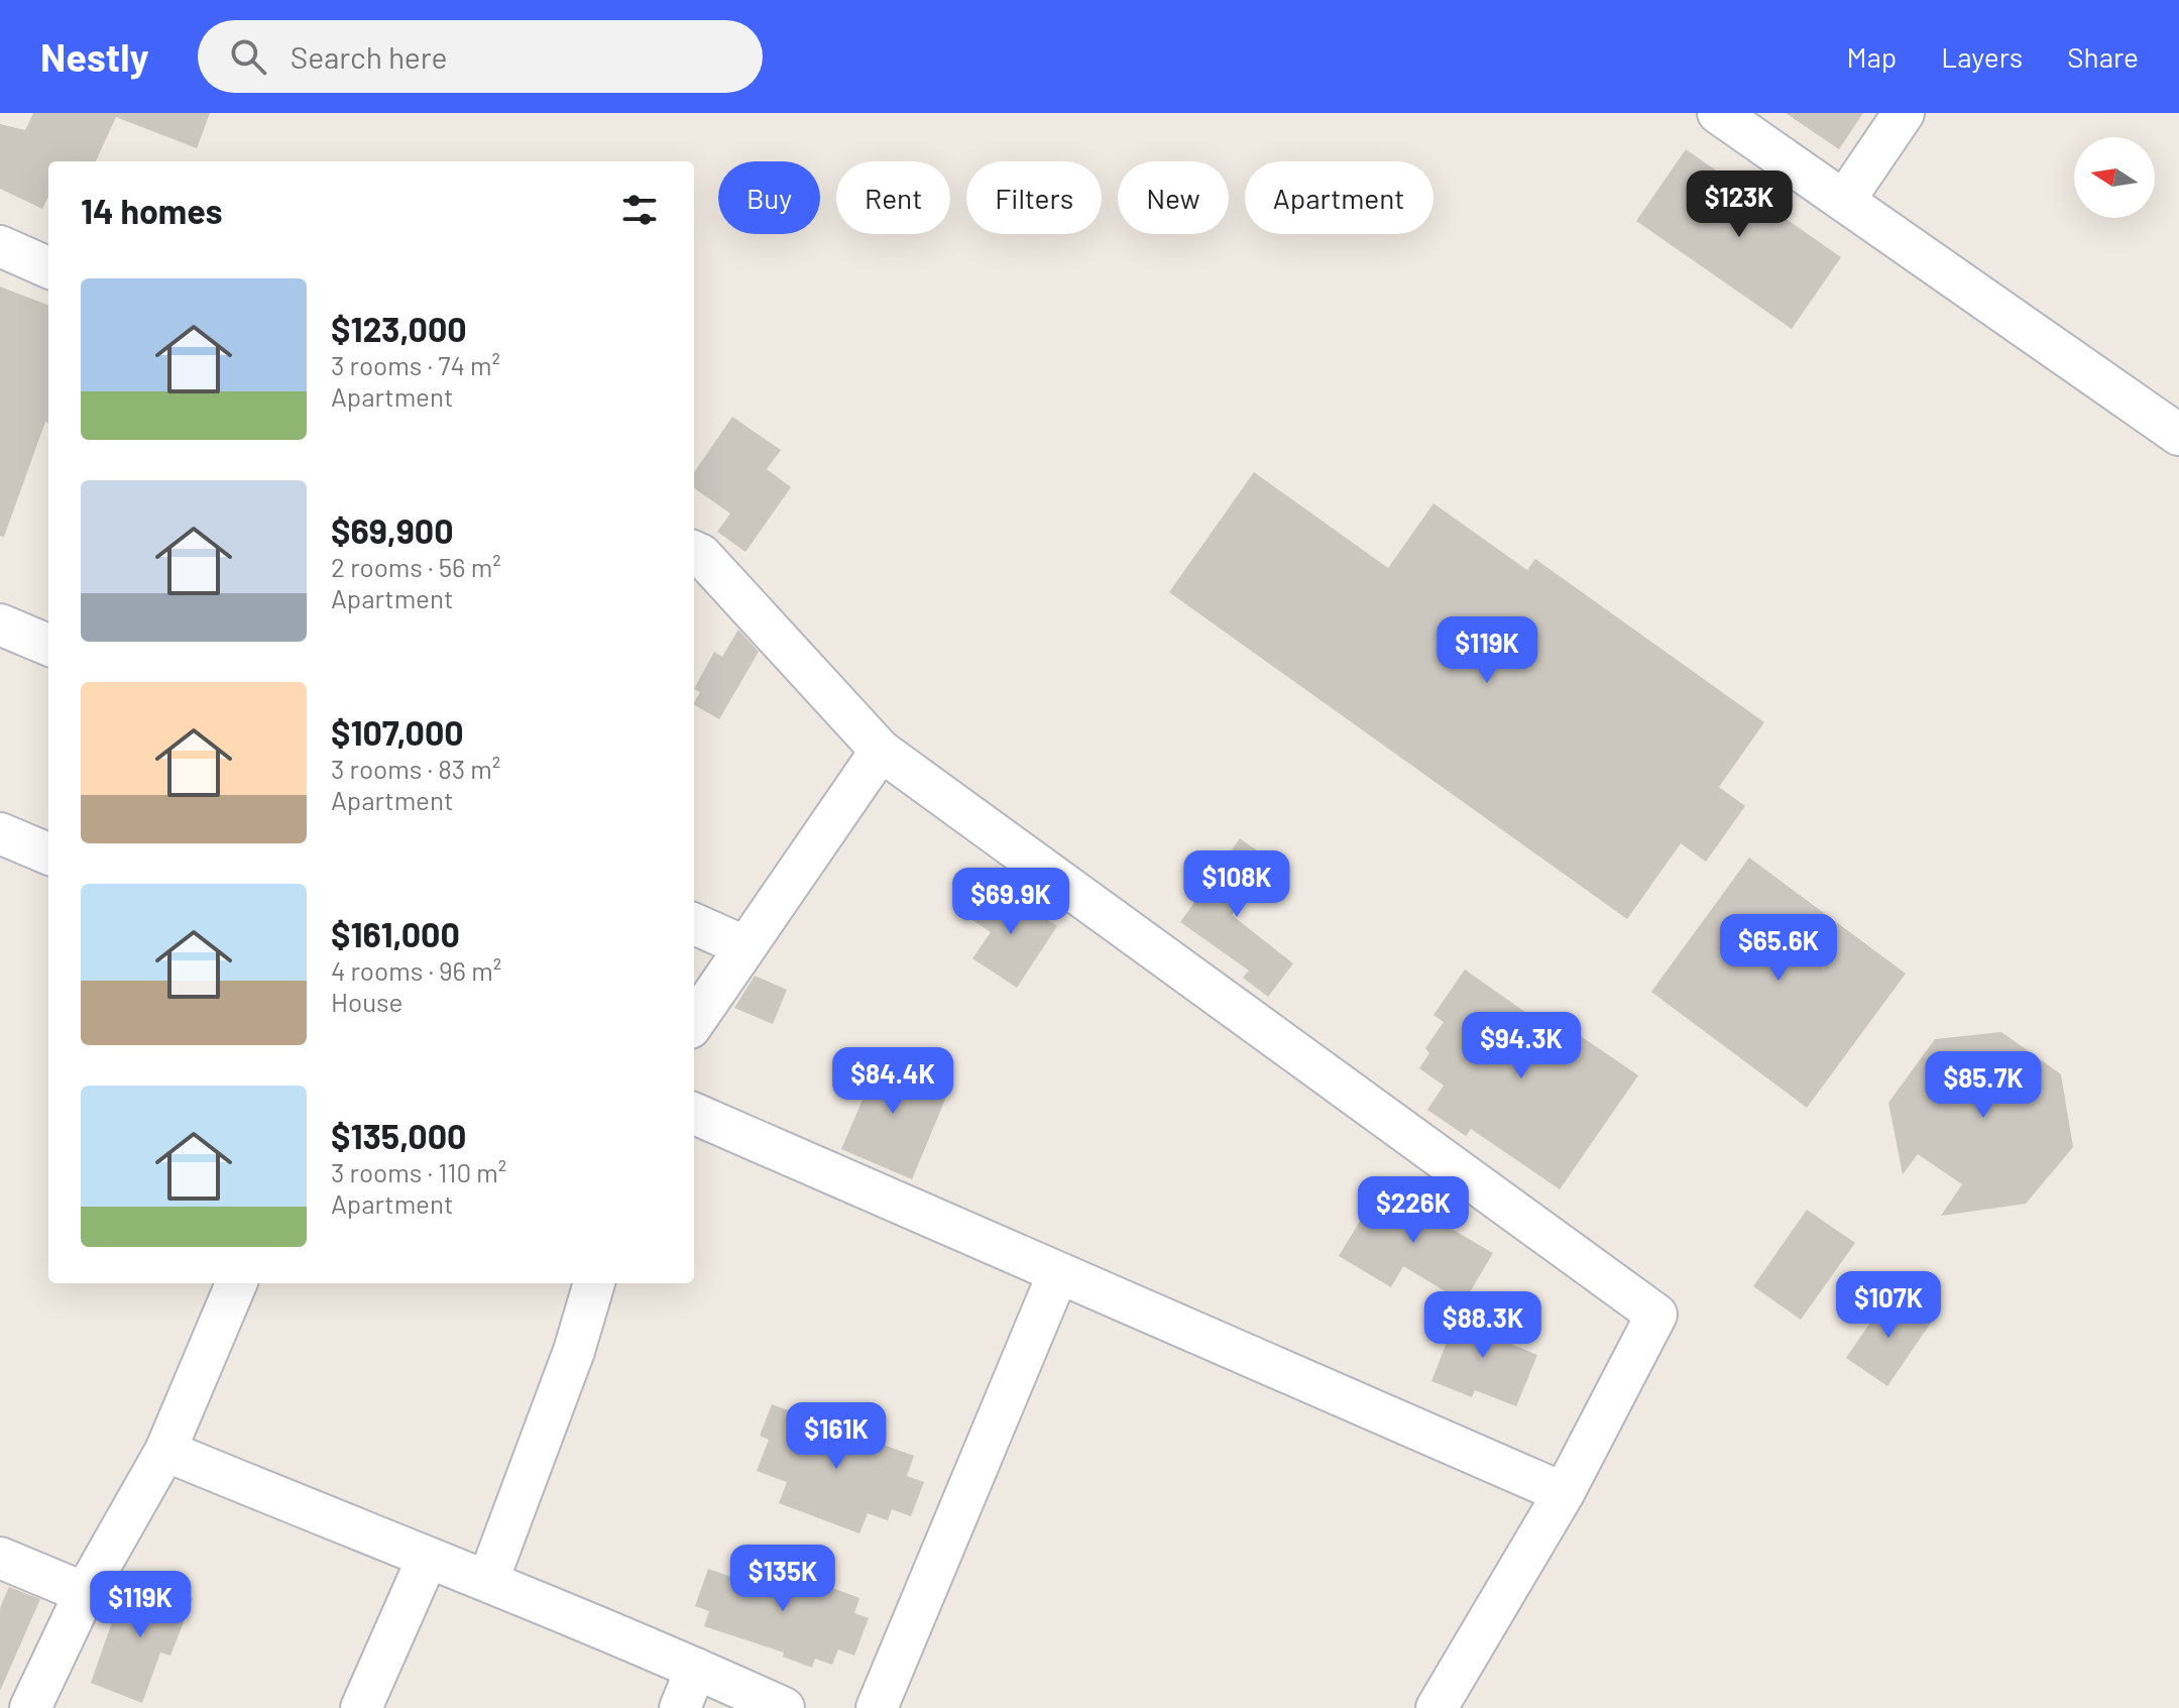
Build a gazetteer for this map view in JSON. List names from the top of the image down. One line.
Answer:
{"north":"left","page":{"header":"Nestly","search":"Search here","nav":["Map","Layers","Share"],"chip":["Buy","Rent","Filters","New","Apartment"],"heading":"14 homes","price":["$123K","$119K","$108K","$69.9K","$65.6K","$94.3K","$84.4K","$85.7K","$226K","$107K","$88.3K","$161K","$135K","$119K"],"list":[{"name":"$123,000","note":"3 rooms · 74 m² · Apartment"},{"name":"$69,900","note":"2 rooms · 56 m² · Apartment"},{"name":"$107,000","note":"3 rooms · 83 m² · Apartment"},{"name":"$161,000","note":"4 rooms · 96 m² · House"},{"name":"$135,000","note":"3 rooms · 110 m² · Apartment"}]}}
